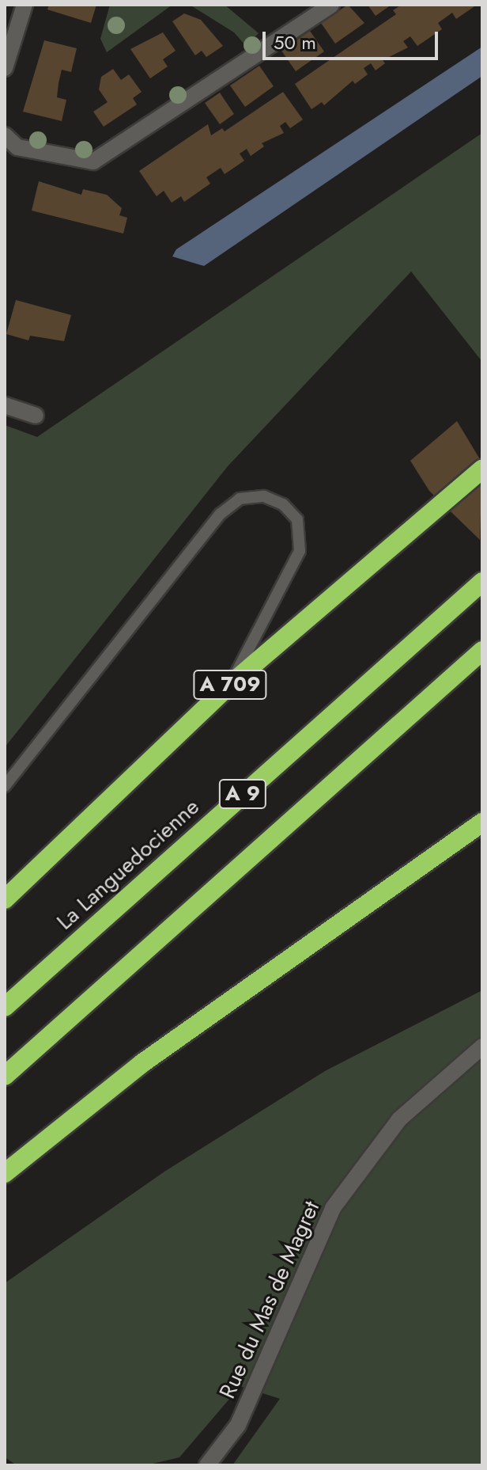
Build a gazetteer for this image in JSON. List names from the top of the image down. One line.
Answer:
{"streets":{"highway":["A 709","A 9","La Languedocienne"],"street":["Rue du Mas de Magret"]},"scale_bar":"50 m"}
